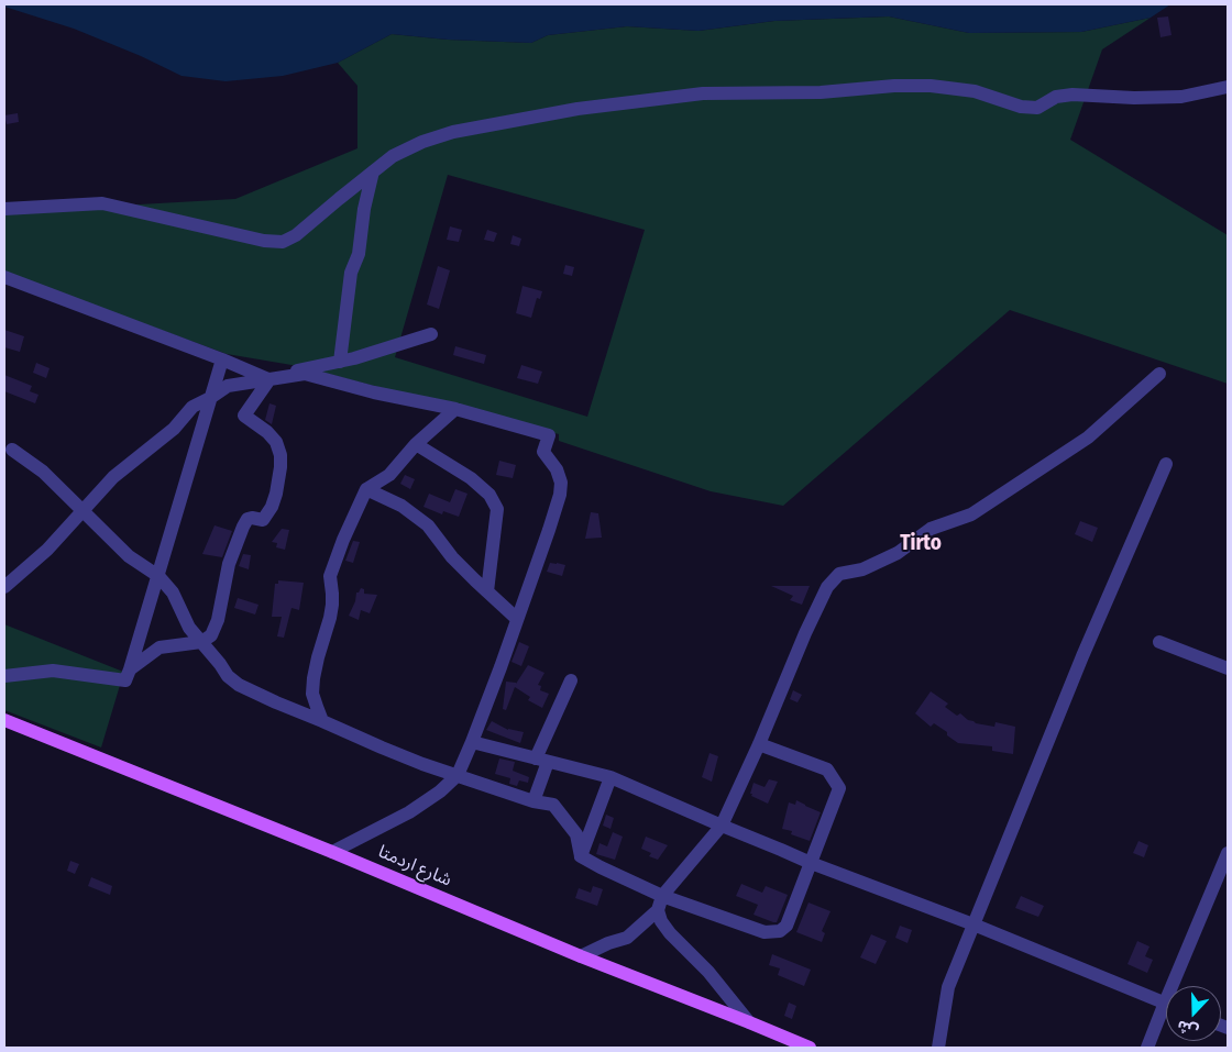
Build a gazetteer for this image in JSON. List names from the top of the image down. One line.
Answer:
{"streets":{"main road":["شارع اردمتا"]},"districts":["Tirto"],"north":"bottom"}
